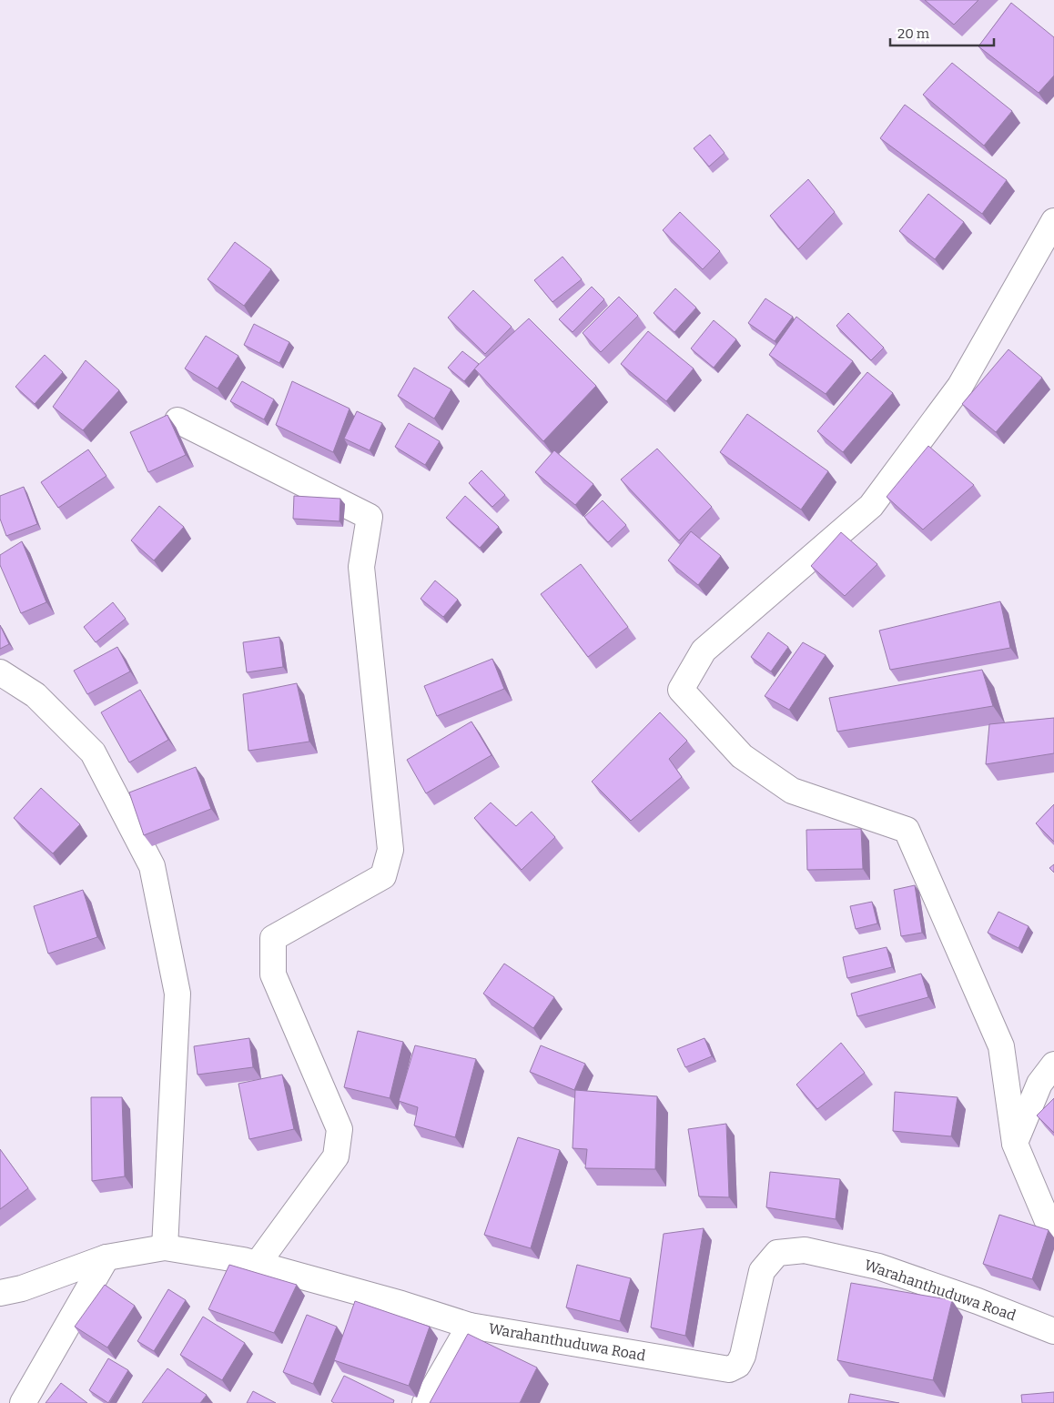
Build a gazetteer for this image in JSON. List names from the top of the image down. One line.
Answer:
{"streets":{"street":["Warahanthuduwa Road"]},"scale_bar":"20 m"}
